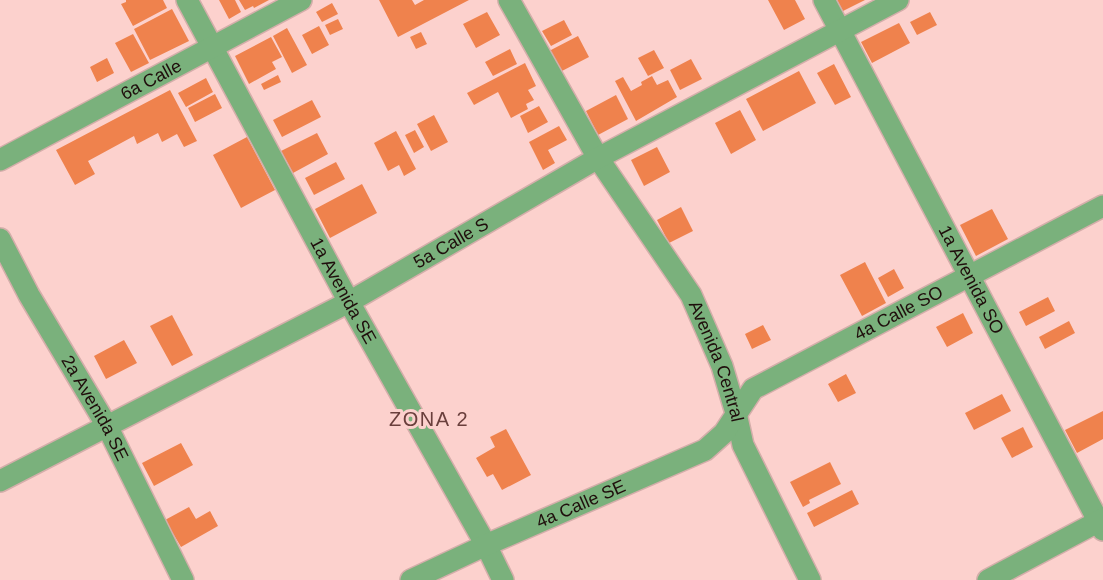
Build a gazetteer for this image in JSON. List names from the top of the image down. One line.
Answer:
{"streets":{"street":["6a Calle","5a Calle S","1a Avenida SO","1a Avenida SE","4a Calle SO","Avenida Central","2a Avenida SE","4a Calle SE"]},"crossings":[["6a Calle","1a Avenida SE"],["5a Calle S","1a Avenida SO"],["5a Calle S","1a Avenida SE"],["5a Calle S","Avenida Central"],["5a Calle S","2a Avenida SE"],["1a Avenida SO","4a Calle SO"],["1a Avenida SE","4a Calle SE"],["4a Calle SO","Avenida Central"],["4a Calle SO","4a Calle SE"],["Avenida Central","4a Calle SE"]],"districts":["ZONA 2"]}
